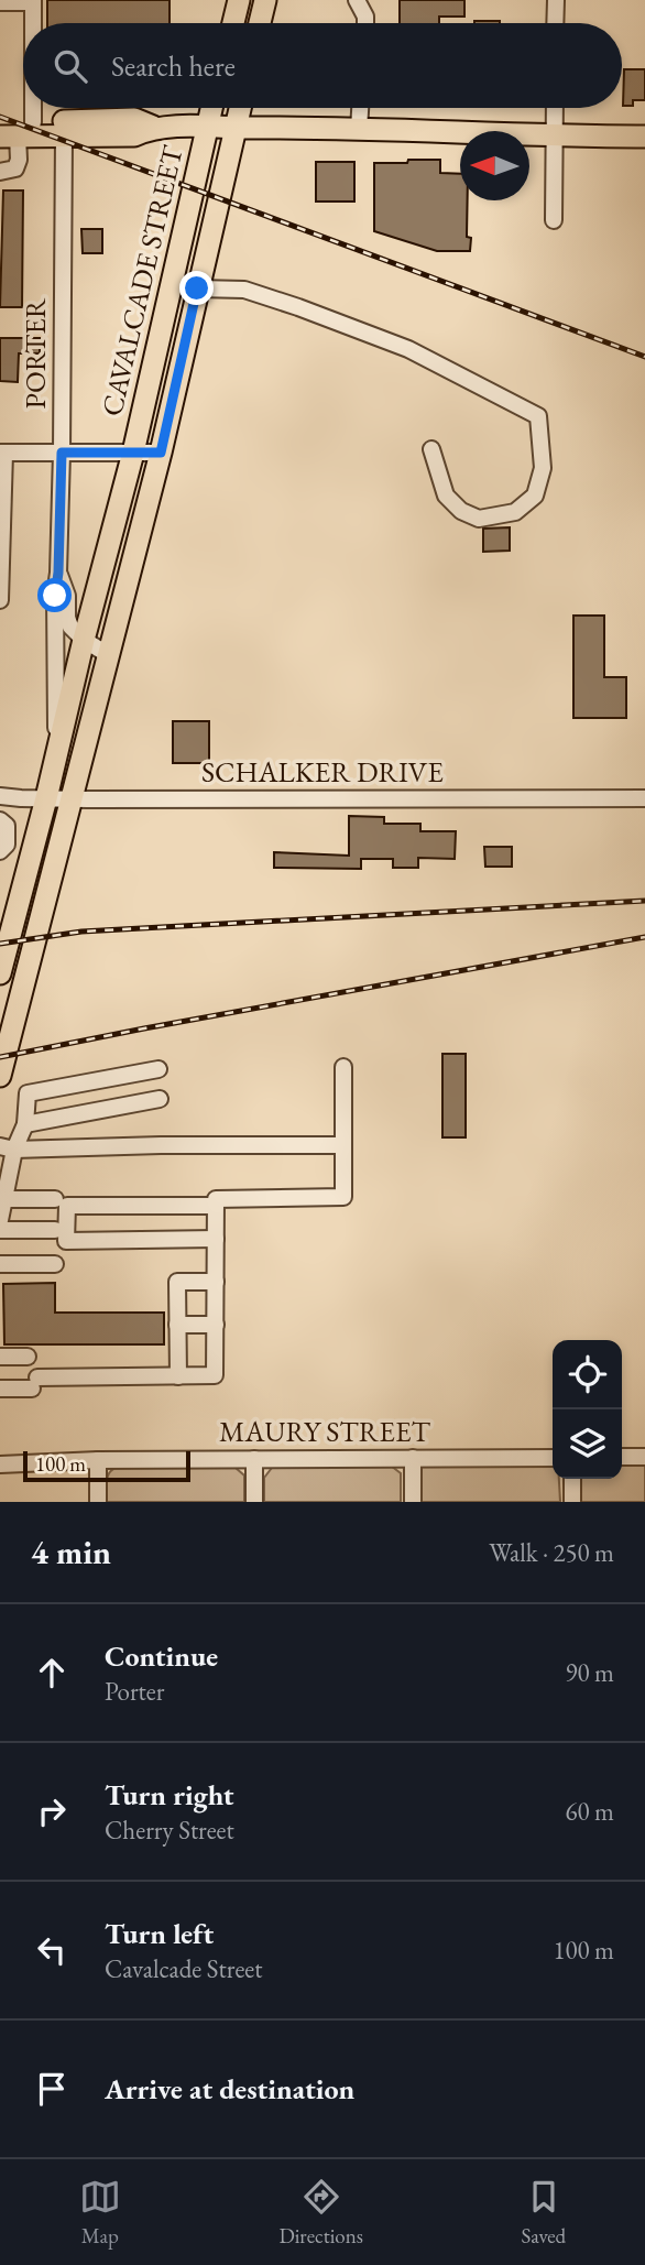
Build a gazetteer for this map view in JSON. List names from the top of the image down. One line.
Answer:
{"streets":{"main road":["CAVALCADE STREET"],"street":["PORTER","SCHALKER DRIVE","MAURY STREET"]},"crossings":[["CAVALCADE STREET","PORTER"],["CAVALCADE STREET","SCHALKER DRIVE"]],"scale_bar":"100 m","north":"left","page":{"search":"Search here","scale":"100 m","heading":["4 min","Walk · 250 m"],"list":[["Continue","Porter","90 m"],["Turn right","Cherry Street","60 m"],["Turn left","Cavalcade Street","100 m"],"Arrive at destination"],"nav":["Map","Directions","Saved"]}}
